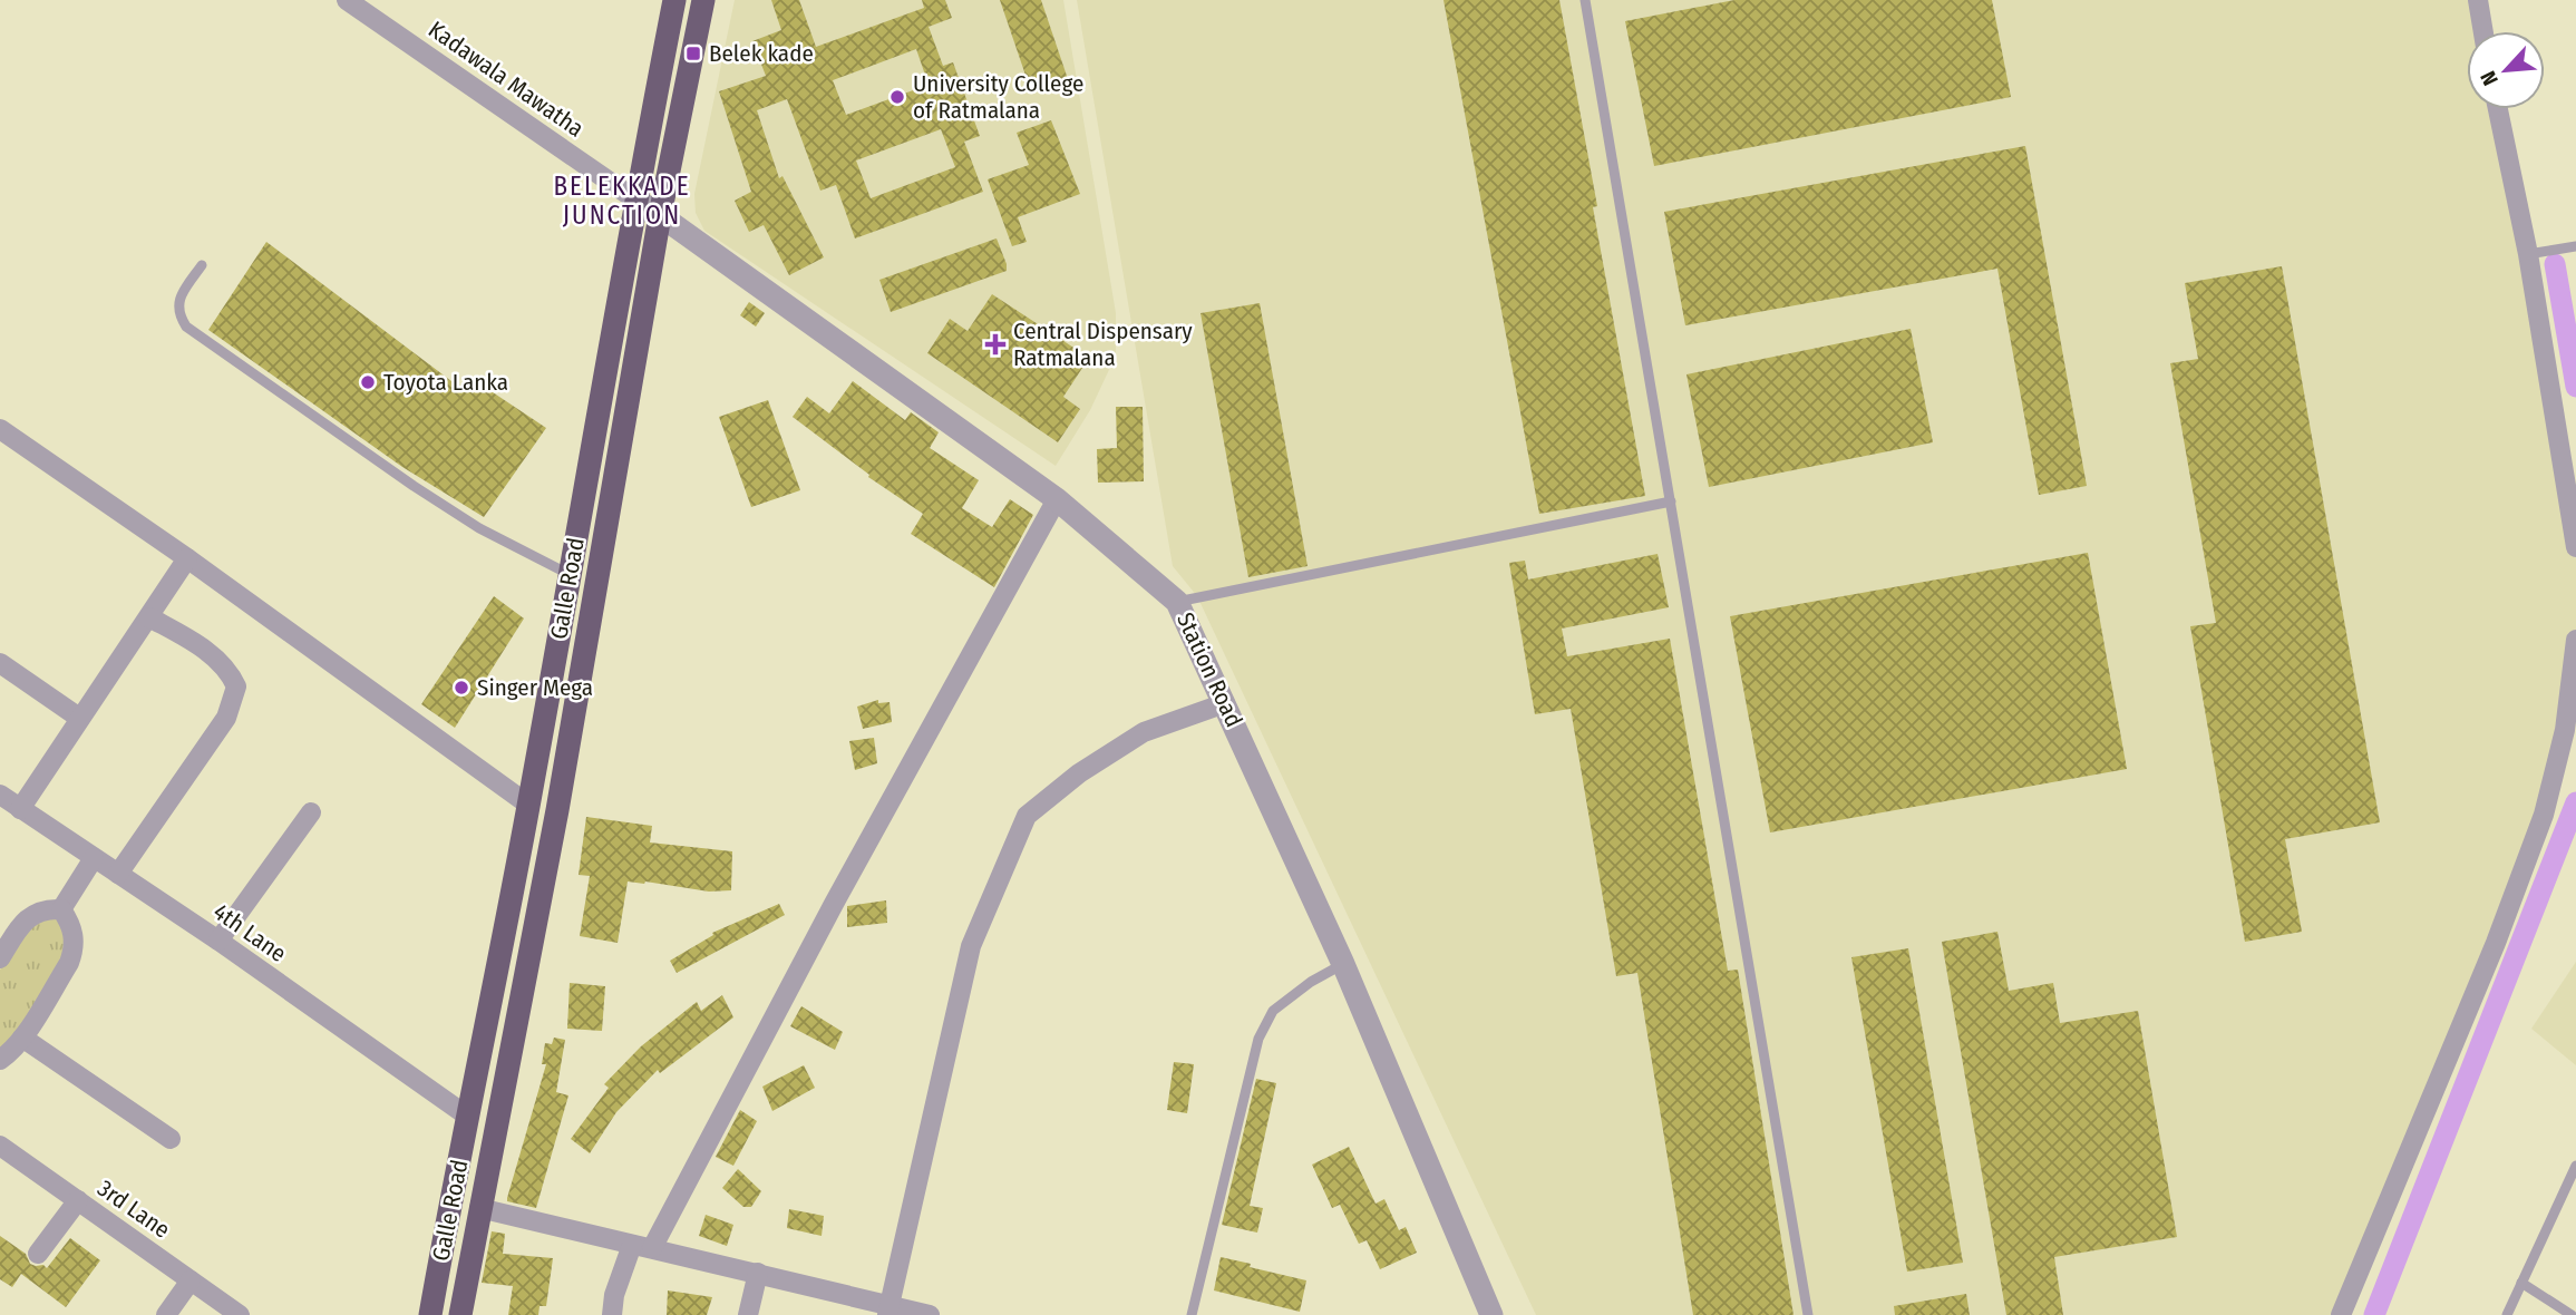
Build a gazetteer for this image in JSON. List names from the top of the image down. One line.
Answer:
{"streets":{"highway":["Galle Road"],"street":["Kadawala Mawatha","Station Road","4th Lane","3rd Lane"]},"crossings":[["Kadawala Mawatha","Galle Road"],["Kadawala Mawatha","Station Road"],["Galle Road","Station Road"],["Galle Road","4th Lane"]],"districts":["BELEKKADE JUNCTION"],"places":{"transit":["Belek kade"],"other":["University College of Ratmalana","Toyota Lanka","Singer Mega"],"health":["Central Dispensary Ratmalana"]},"north":"bottom left"}
